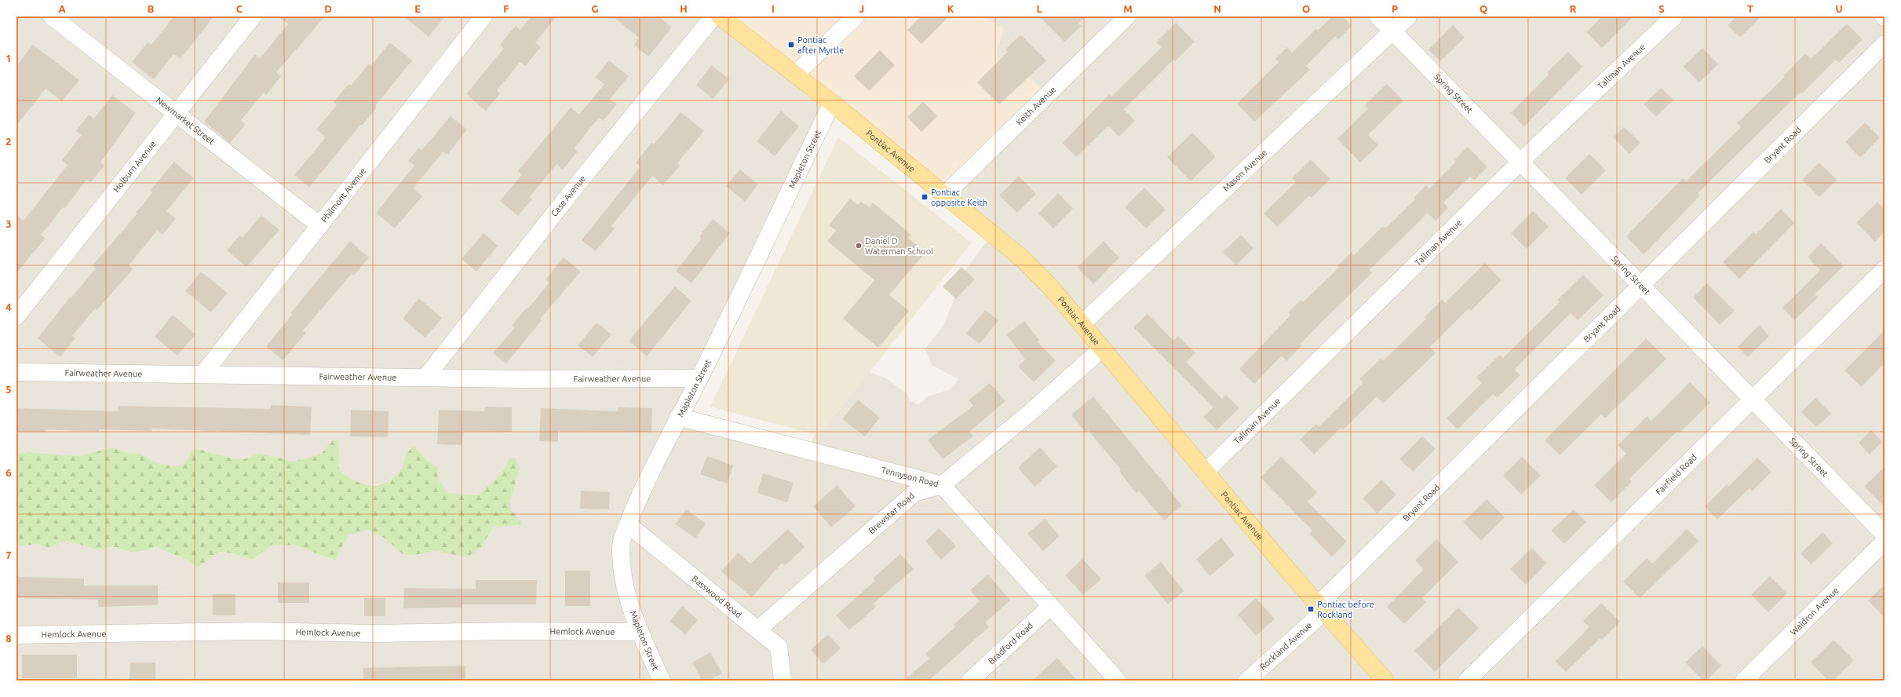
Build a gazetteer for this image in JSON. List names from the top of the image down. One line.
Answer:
{"streets":{"main road":["Pontiac Avenue"],"street":["Tallman Avenue","Spring Street","Keith Avenue","Newmarket Street","Bryant Road","Mapleton Street","Holburn Avenue","Mason Avenue","Philmont Avenue","Case Avenue","Fairweather Avenue","Fairfield Road","Tennyson Road","Brewster Road","Basswood Road","Waldron Avenue","Hemlock Avenue","Bradford Road","Rockland Avenue"]},"crossings":[["Tallman Avenue","Spring Street"],["Tallman Avenue","Pontiac Avenue"],["Spring Street","Bryant Road"],["Spring Street","Mason Avenue"],["Spring Street","Fairfield Road"],["Keith Avenue","Pontiac Avenue"],["Newmarket Street","Holburn Avenue"],["Newmarket Street","Philmont Avenue"],["Bryant Road","Pontiac Avenue"],["Bryant Road","Rockland Avenue"],["Pontiac Avenue","Mapleton Street"],["Pontiac Avenue","Mason Avenue"],["Pontiac Avenue","Brewster Road"],["Pontiac Avenue","Rockland Avenue"],["Mapleton Street","Fairweather Avenue"],["Mapleton Street","Tennyson Road"],["Mapleton Street","Basswood Road"],["Mapleton Street","Hemlock Avenue"],["Philmont Avenue","Fairweather Avenue"],["Case Avenue","Fairweather Avenue"],["Tennyson Road","Brewster Road"],["Tennyson Road","Bradford Road"],["Brewster Road","Basswood Road"]],"places":{"transit":["Pontiac after Myrtle","Pontiac opposite Keith","Pontiac before Rockland"],"other":["Daniel D Waterman School"]},"grid":{"columns":["A","B","C","D","E","F","G","H","I","J","K","L","M","N","O","P","Q","R","S","T","U"],"rows":["1","2","3","4","5","6","7","8"]}}
